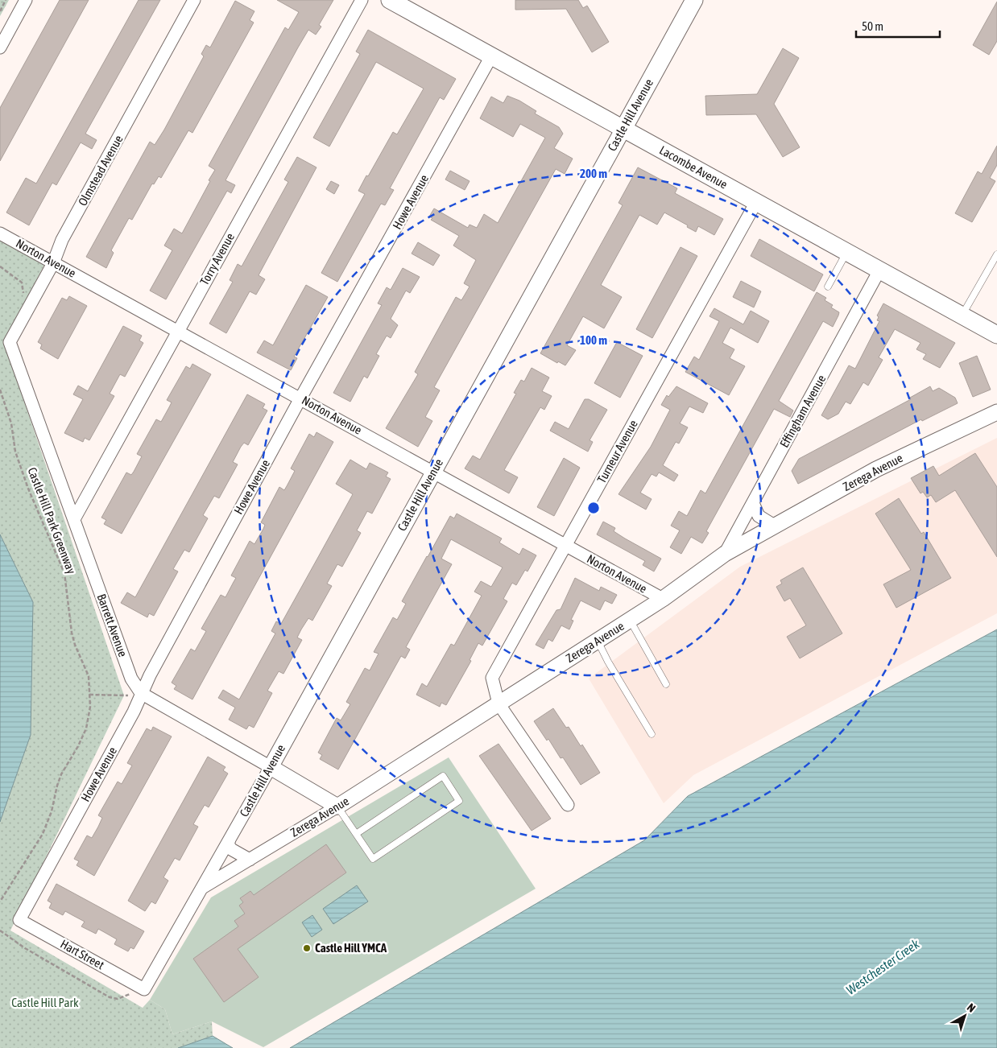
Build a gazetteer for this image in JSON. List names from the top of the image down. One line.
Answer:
{"streets":{"main road":["Castle Hill Avenue","Lacombe Avenue"],"street":["Olmstead Avenue","Howe Avenue","Norton Avenue","Torry Avenue","Effingham Avenue","Turneur Avenue","Zerega Avenue","Barrett Avenue","Hart Street"],"path":["Castle Hill Park Greenway"]},"crossings":[["Castle Hill Avenue","Lacombe Avenue"],["Castle Hill Avenue","Norton Avenue"],["Castle Hill Avenue","Zerega Avenue"],["Castle Hill Avenue","Barrett Avenue"],["Castle Hill Avenue","Hart Street"],["Lacombe Avenue","Howe Avenue"],["Lacombe Avenue","Effingham Avenue"],["Lacombe Avenue","Turneur Avenue"],["Olmstead Avenue","Norton Avenue"],["Olmstead Avenue","Barrett Avenue"],["Howe Avenue","Norton Avenue"],["Howe Avenue","Barrett Avenue"],["Howe Avenue","Hart Street"],["Norton Avenue","Torry Avenue"],["Norton Avenue","Turneur Avenue"],["Norton Avenue","Zerega Avenue"],["Torry Avenue","Barrett Avenue"],["Effingham Avenue","Zerega Avenue"],["Turneur Avenue","Zerega Avenue"],["Zerega Avenue","Barrett Avenue"]],"water":["Westchester Creek"],"parks":["Castle Hill Park"],"places":["Castle Hill YMCA"],"scale_bar":"50 m","north":"top right","rings":["200 m","100 m"]}
